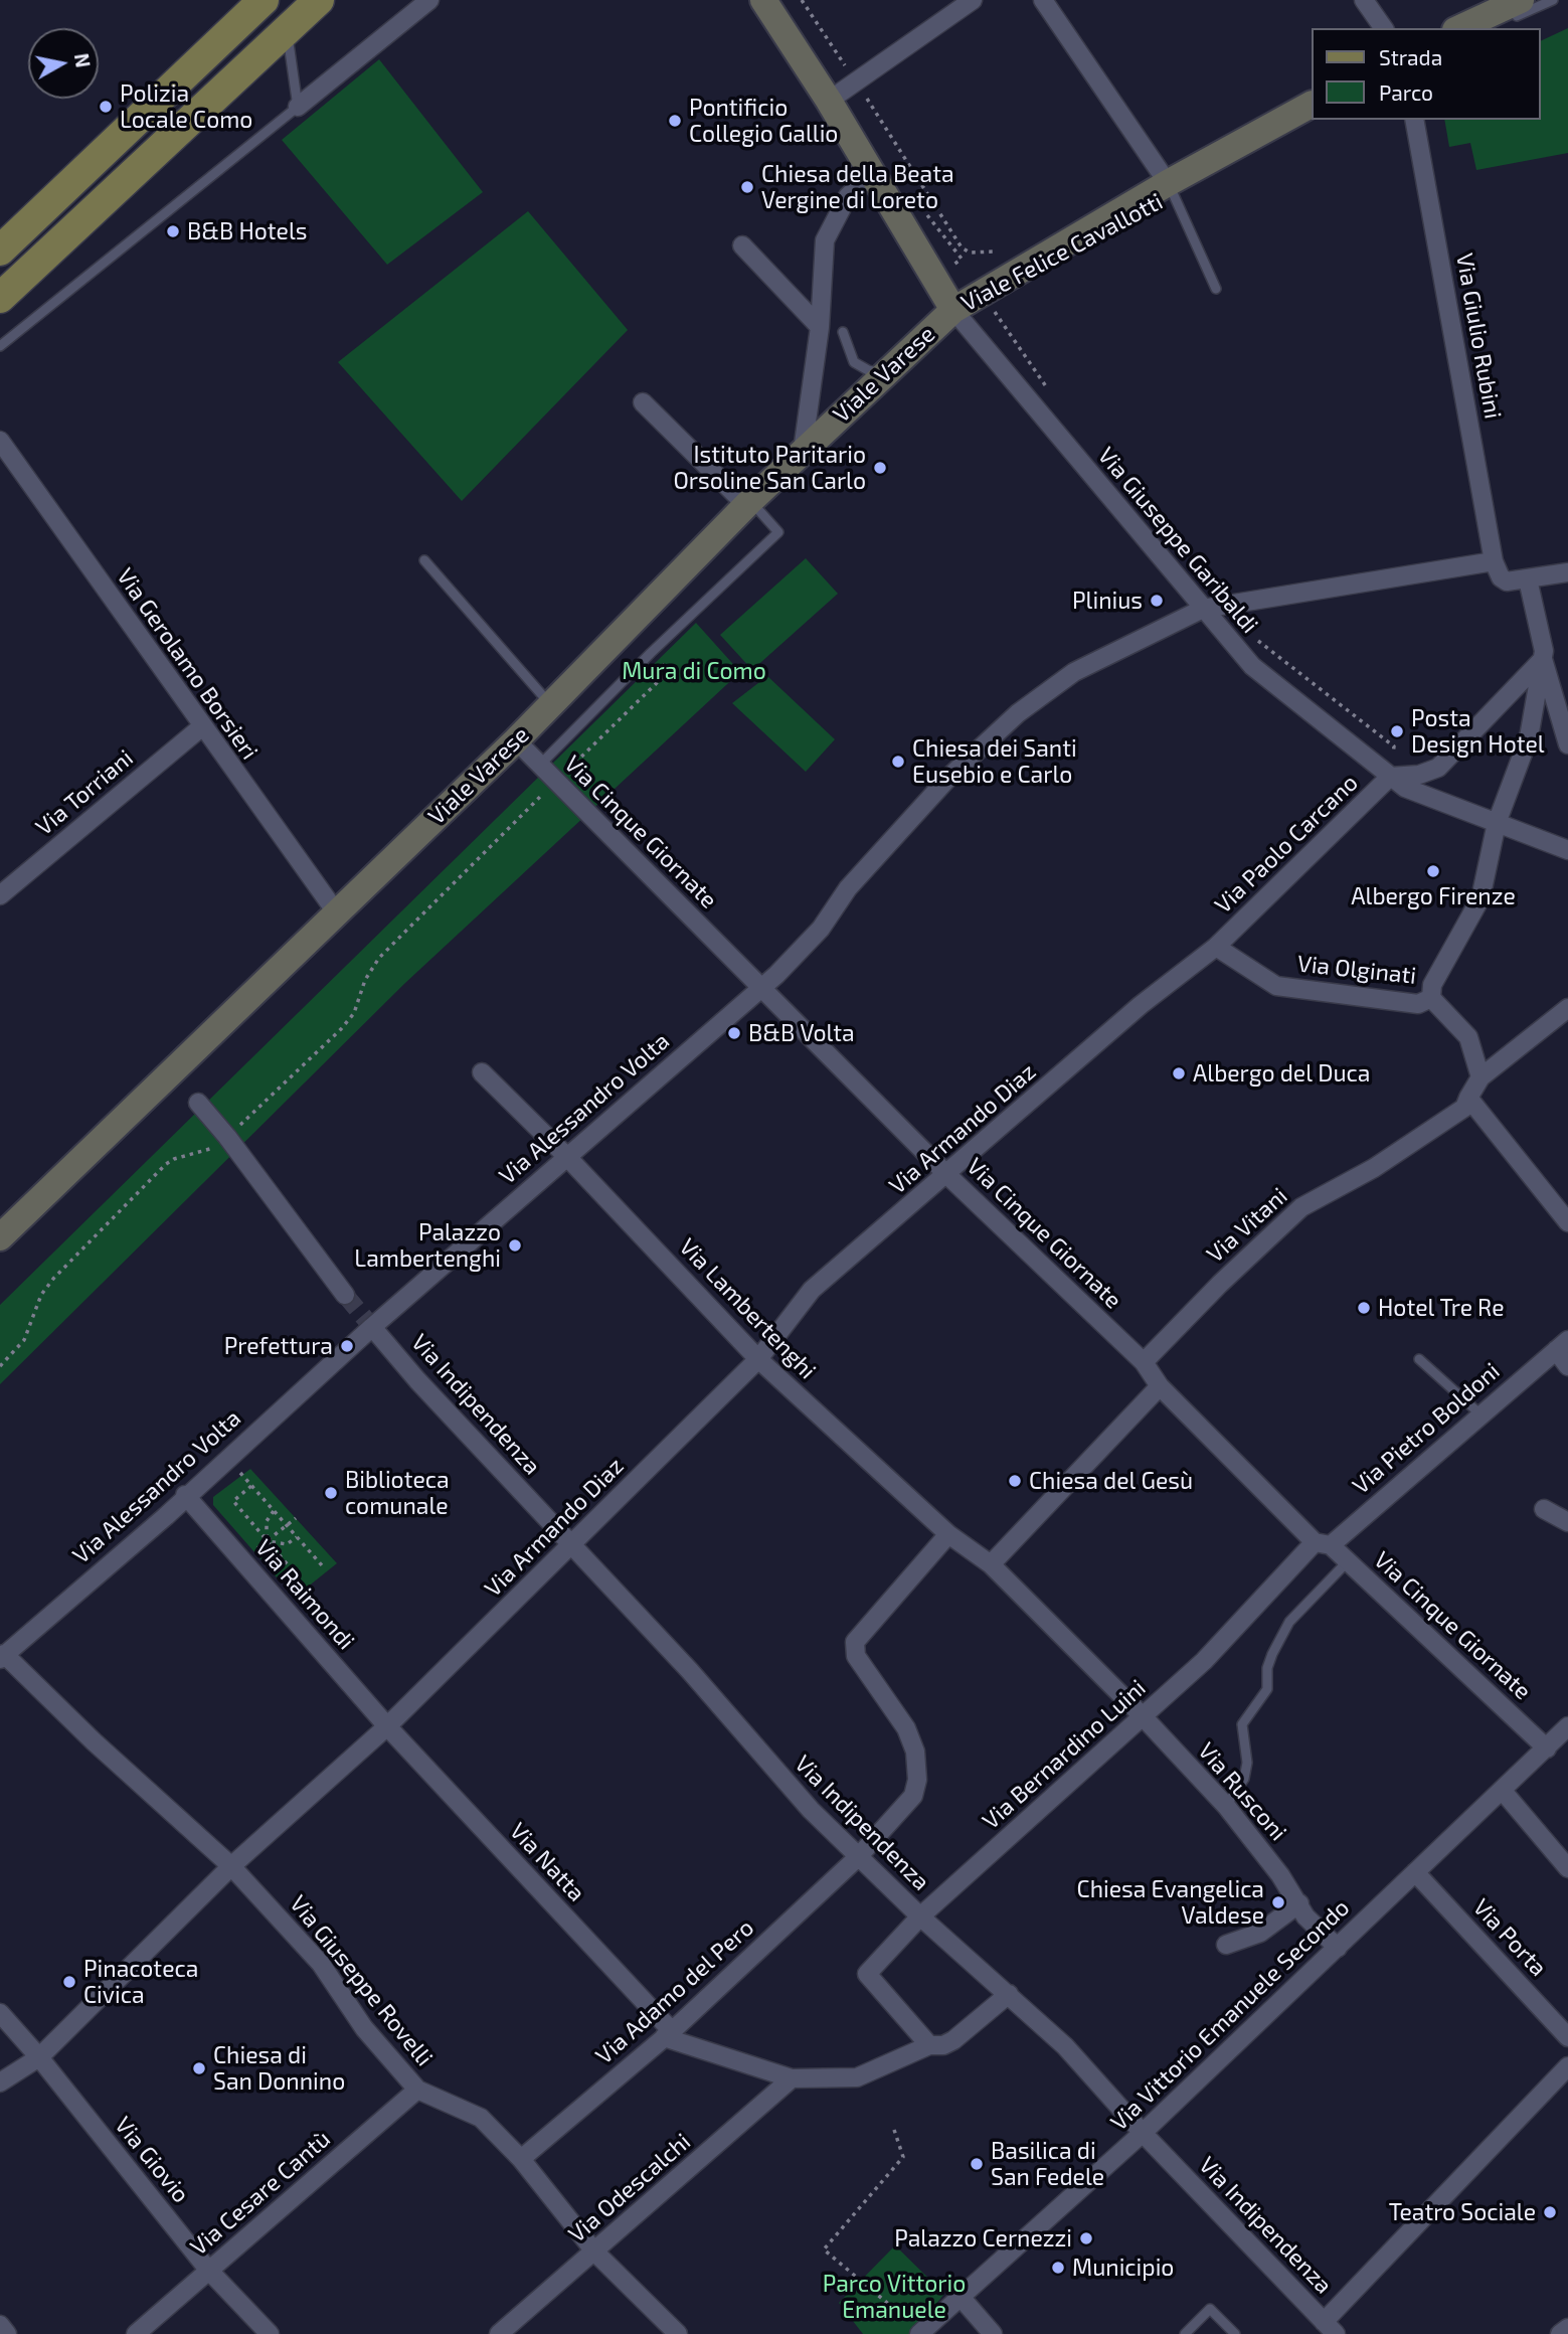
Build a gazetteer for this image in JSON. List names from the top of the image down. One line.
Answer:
{"streets":{"street":["Viale Felice Cavallotti","Via Giulio Rubini","Viale Varese","Via Giuseppe Garibaldi","Via Gerolamo Borsieri","Via Torriani","Via Cinque Giornate","Via Paolo Carcano","Via Olginati","Via Alessandro Volta","Via Armando Diaz","Via Vitani","Via Lambertenghi","Via Indipendenza","Via Pietro Boldoni","Via Raimondi","Via Bernardino Luini","Via Rusconi","Via Natta","Via Porta","Via Giuseppe Rovelli","Via Adamo del Pero","Via Vittorio Emanuele Secondo","Via Giovio","Via Odescalchi","Via Cesare Cantù"]},"crossings":[["Viale Felice Cavallotti","Viale Varese"],["Viale Felice Cavallotti","Via Giuseppe Garibaldi"],["Via Giulio Rubini","Via Alessandro Volta"],["Viale Varese","Via Giuseppe Garibaldi"],["Viale Varese","Via Gerolamo Borsieri"],["Viale Varese","Via Cinque Giornate"],["Via Giuseppe Garibaldi","Via Paolo Carcano"],["Via Giuseppe Garibaldi","Via Alessandro Volta"],["Via Gerolamo Borsieri","Via Torriani"],["Via Cinque Giornate","Via Alessandro Volta"],["Via Cinque Giornate","Via Armando Diaz"],["Via Cinque Giornate","Via Vitani"],["Via Cinque Giornate","Via Pietro Boldoni"],["Via Cinque Giornate","Via Bernardino Luini"],["Via Cinque Giornate","Via Vittorio Emanuele Secondo"],["Via Paolo Carcano","Via Olginati"],["Via Paolo Carcano","Via Armando Diaz"],["Via Alessandro Volta","Via Lambertenghi"],["Via Alessandro Volta","Via Indipendenza"],["Via Alessandro Volta","Via Raimondi"],["Via Alessandro Volta","Via Giuseppe Rovelli"],["Via Armando Diaz","Via Lambertenghi"],["Via Armando Diaz","Via Indipendenza"],["Via Armando Diaz","Via Raimondi"],["Via Armando Diaz","Via Natta"],["Via Armando Diaz","Via Giuseppe Rovelli"],["Via Armando Diaz","Via Giovio"],["Via Lambertenghi","Via Rusconi"],["Via Lambertenghi","Via Adamo del Pero"],["Via Indipendenza","Via Bernardino Luini"],["Via Indipendenza","Via Natta"],["Via Indipendenza","Via Adamo del Pero"],["Via Indipendenza","Via Vittorio Emanuele Secondo"],["Via Pietro Boldoni","Via Bernardino Luini"],["Via Raimondi","Via Natta"],["Via Bernardino Luini","Via Rusconi"],["Via Bernardino Luini","Via Natta"],["Via Rusconi","Via Vittorio Emanuele Secondo"],["Via Natta","Via Adamo del Pero"],["Via Natta","Via Odescalchi"],["Via Porta","Via Vittorio Emanuele Secondo"],["Via Giuseppe Rovelli","Via Adamo del Pero"],["Via Giuseppe Rovelli","Via Odescalchi"],["Via Giuseppe Rovelli","Via Cesare Cantù"],["Via Giovio","Via Cesare Cantù"]],"parks":["Mura di Como","Parco Vittorio Emanuele"],"places":["Polizia Locale Como","Pontificio Collegio Gallio","Chiesa della Beata Vergine di Loreto","B&B Hotels","Istituto Paritario Orsoline San Carlo","Plinius","Posta Design Hotel","Chiesa dei Santi Eusebio e Carlo","Albergo Firenze","B&B Volta","Albergo del Duca","Palazzo Lambertenghi","Hotel Tre Re","Prefettura","Chiesa del Gesù","Biblioteca comunale","Chiesa Evangelica Valdese","Pinacoteca Civica","Chiesa di San Donnino","Basilica di San Fedele","Teatro Sociale","Palazzo Cernezzi","Municipio"],"legend":["Strada","Parco"],"north":"right"}
